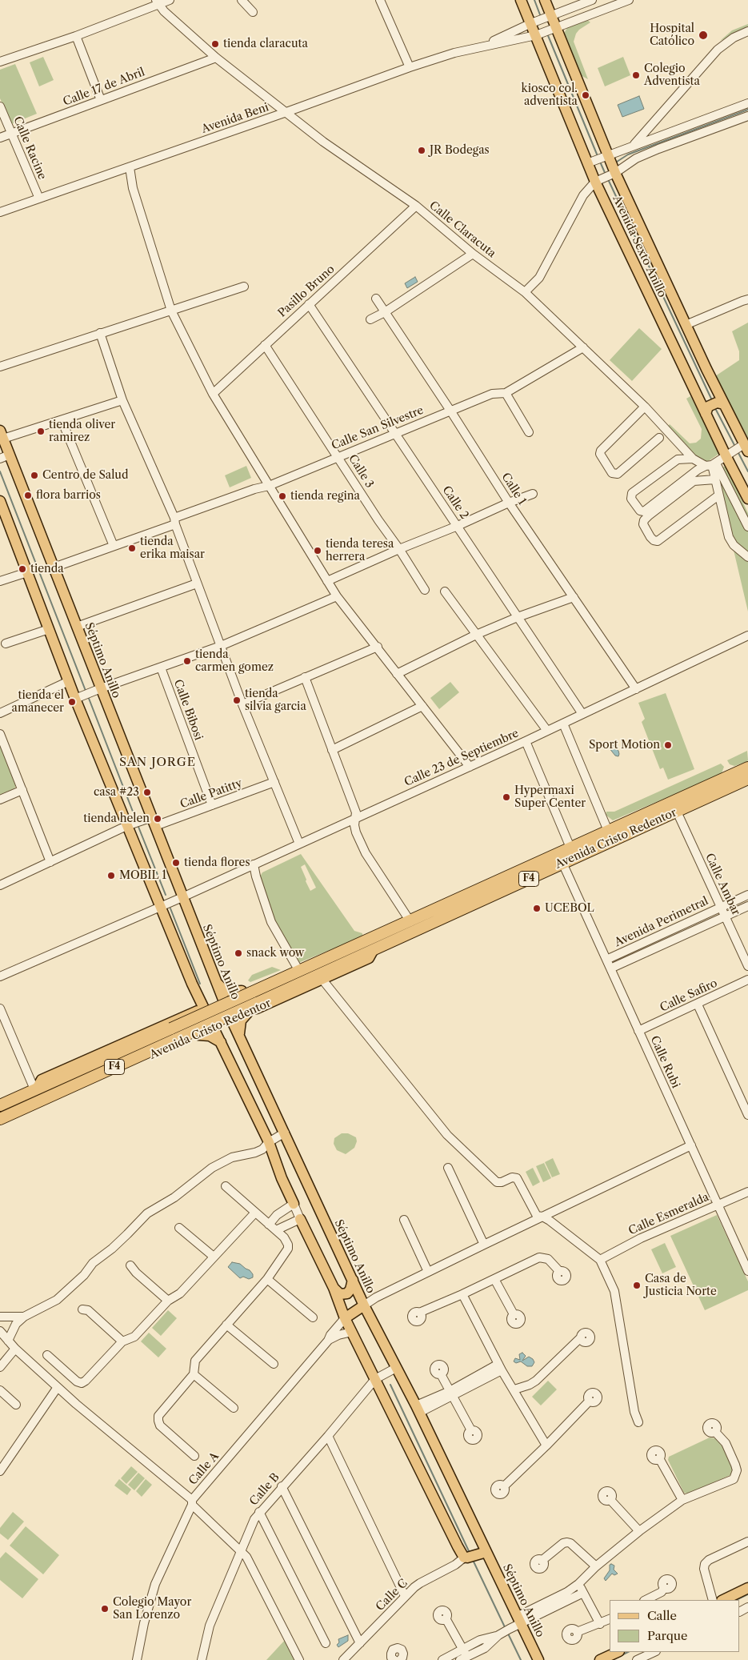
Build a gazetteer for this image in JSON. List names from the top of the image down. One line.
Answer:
{"streets":{"highway":["Avenida Cristo Redentor","F4"],"main road":["Avenida Sexto Anillo","Séptimo Anillo"],"street":["Calle 17 de Abril","Avenida Beni","Calle Racine","Calle Claracuta","Pasillo Bruno","Calle San Silvestre","Calle 3","Calle 1","Calle 2","Calle Bibosi","Calle 23 de Septiembre","Calle Patitty","Calle Ambar","Avenida Perimetral","Calle Safiro","Calle Rubi","Calle Esmeralda","Calle A","Calle B","Calle C"]},"crossings":[["Calle 17 de Abril","Calle Racine"],["Calle 17 de Abril","Calle Claracuta"],["Avenida Beni","Calle Racine"],["Avenida Beni","Calle Claracuta"],["Avenida Beni","Avenida Sexto Anillo"],["Calle Claracuta","Pasillo Bruno"],["Calle Claracuta","Calle San Silvestre"],["Pasillo Bruno","Calle 3"],["Pasillo Bruno","Calle 2"],["Calle San Silvestre","Calle 3"],["Calle San Silvestre","Calle 1"],["Calle San Silvestre","Calle 2"],["Calle San Silvestre","Séptimo Anillo"],["Calle 1","Calle 23 de Septiembre"],["Calle 2","Calle 23 de Septiembre"],["Séptimo Anillo","Calle 23 de Septiembre"],["Séptimo Anillo","Calle Patitty"],["Séptimo Anillo","Avenida Cristo Redentor"],["Calle Bibosi","Calle Patitty"],["Avenida Cristo Redentor","Calle Ambar"],["Avenida Cristo Redentor","Calle Rubi"],["Calle Ambar","Avenida Perimetral"],["Avenida Perimetral","Calle Rubi"],["Calle Safiro","Calle Rubi"],["Calle Rubi","Calle Esmeralda"]],"districts":["SAN JORGE"],"places":["Hospital Católico","tienda claracuta","Colegio Adventista","kiosco col. adventista","JR Bodegas","tienda oliver ramirez","Centro de Salud","flora barrios","tienda regina","tienda erika maisar","tienda teresa herrera","tienda","tienda carmen gomez","tienda silvia garcia","tienda el amanecer","Sport Motion","casa #23","Hypermaxi Super Center","tienda helen","tienda flores","MOBIL 1","UCEBOL","snack wow","Casa de Justicia Norte","Colegio Mayor San Lorenzo"],"legend":["Calle","Parque"]}
